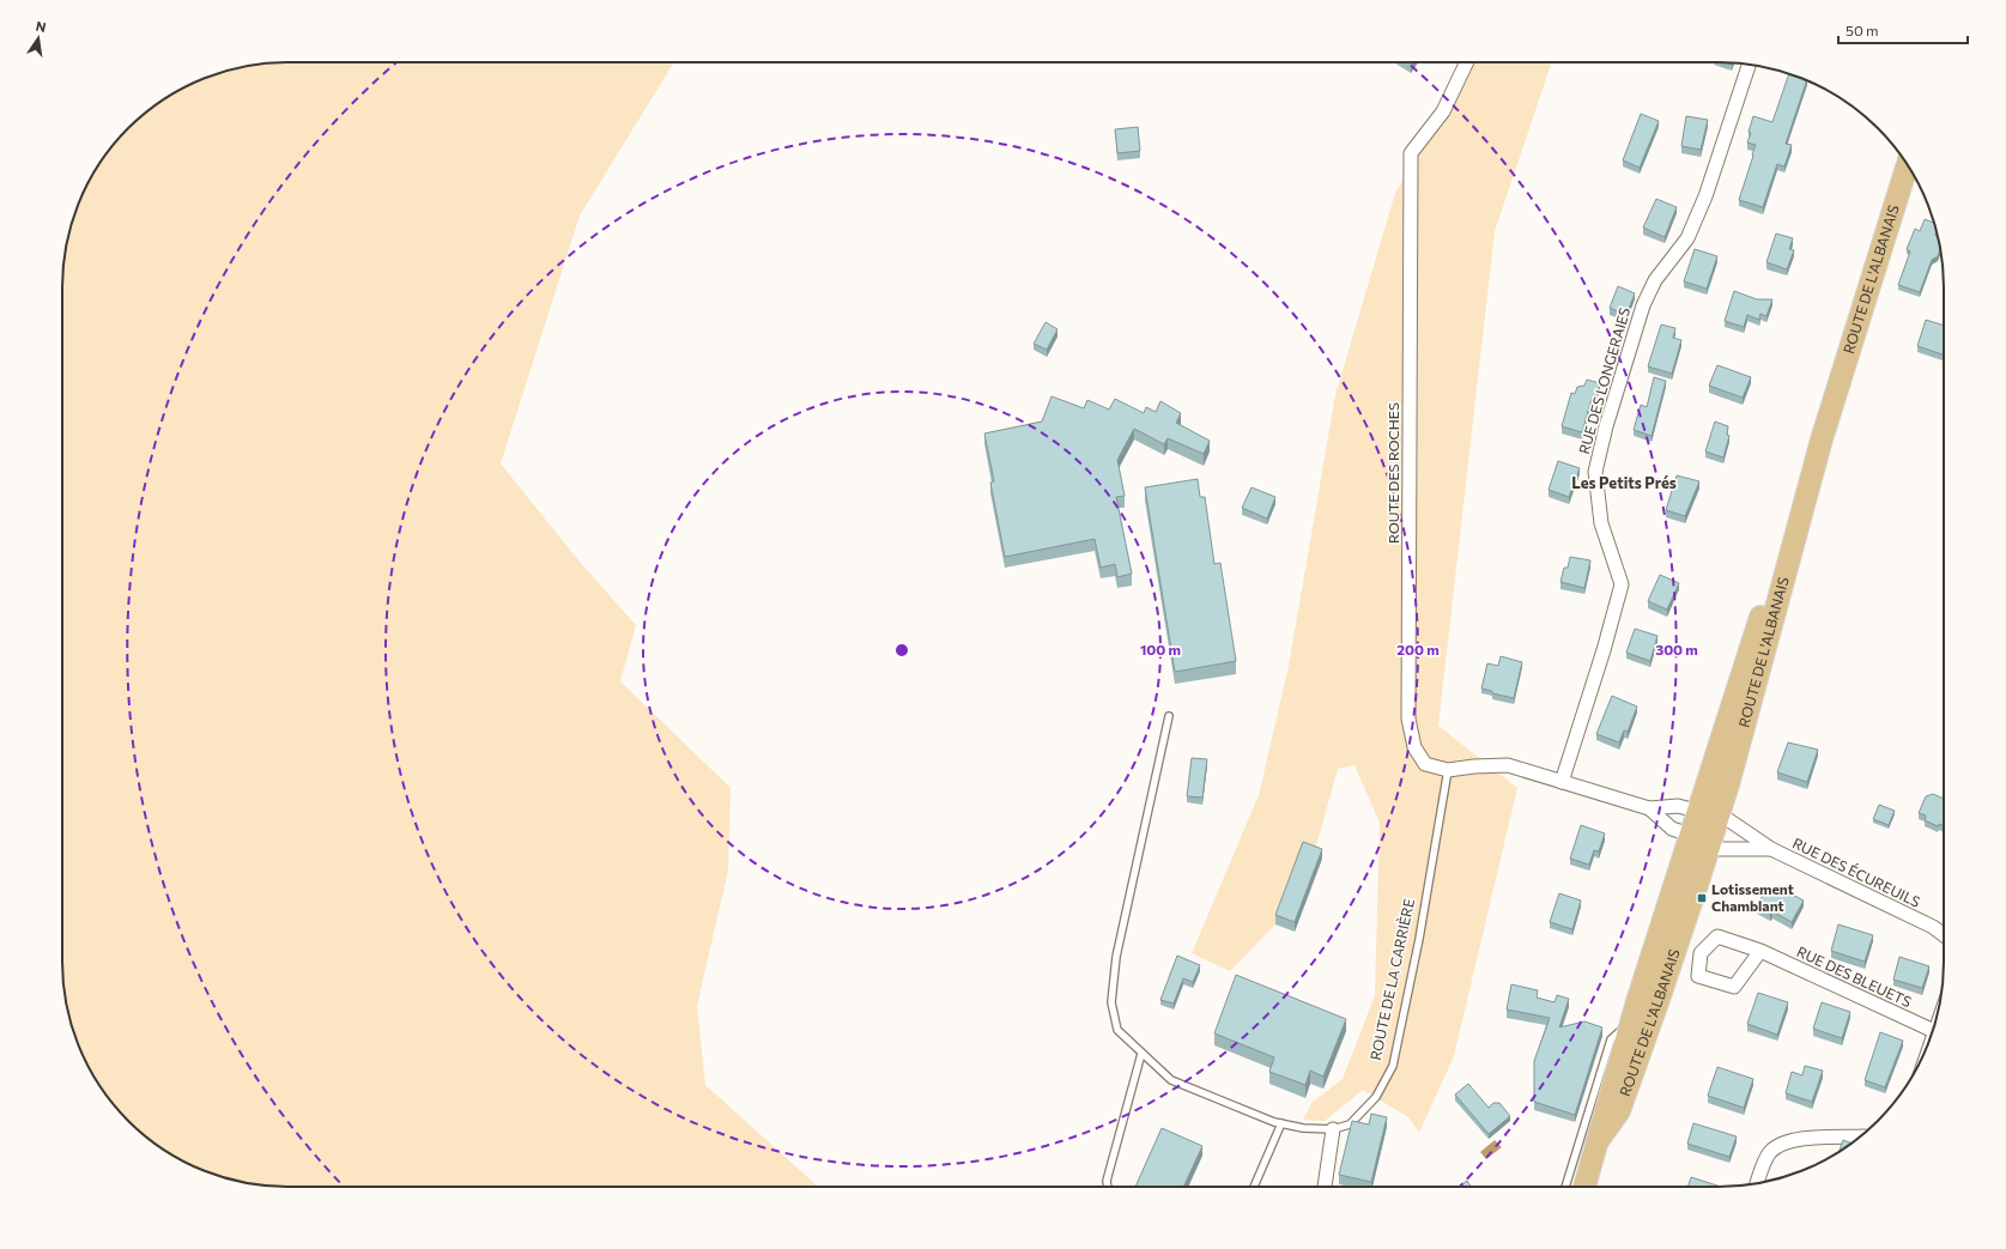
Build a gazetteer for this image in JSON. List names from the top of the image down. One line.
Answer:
{"streets":{"main road":["ROUTE DE L'ALBANAIS"],"street":["RUE DES LONGERAIES","ROUTE DES ROCHES","RUE DES ÉCUREUILS","RUE DES BLEUETS"],"lane":["ROUTE DE LA CARRIÈRE"]},"crossings":[["ROUTE DE L'ALBANAIS","RUE DES ÉCUREUILS"],["ROUTE DES ROCHES","ROUTE DE LA CARRIÈRE"]],"districts":["Les Petits Prés"],"places":{"transit":["Lotissement Chamblant"]},"scale_bar":"50 m","north":"top","rings":["100 m","200 m","300 m"]}
